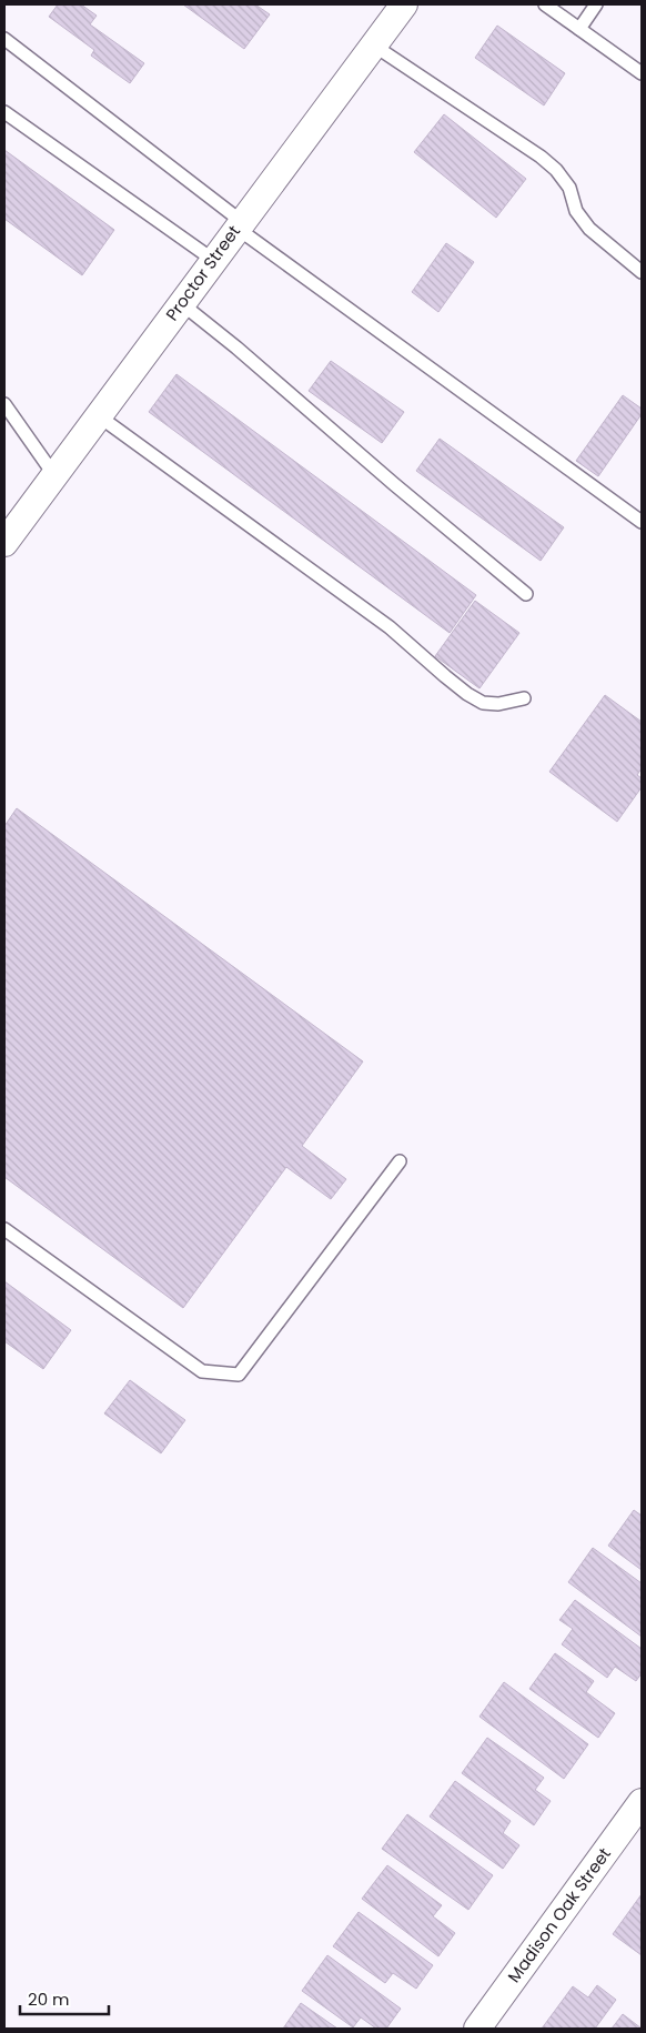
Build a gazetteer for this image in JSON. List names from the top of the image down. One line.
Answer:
{"streets":{"street":["Proctor Street","Madison Oak Street"]},"scale_bar":"20 m"}
